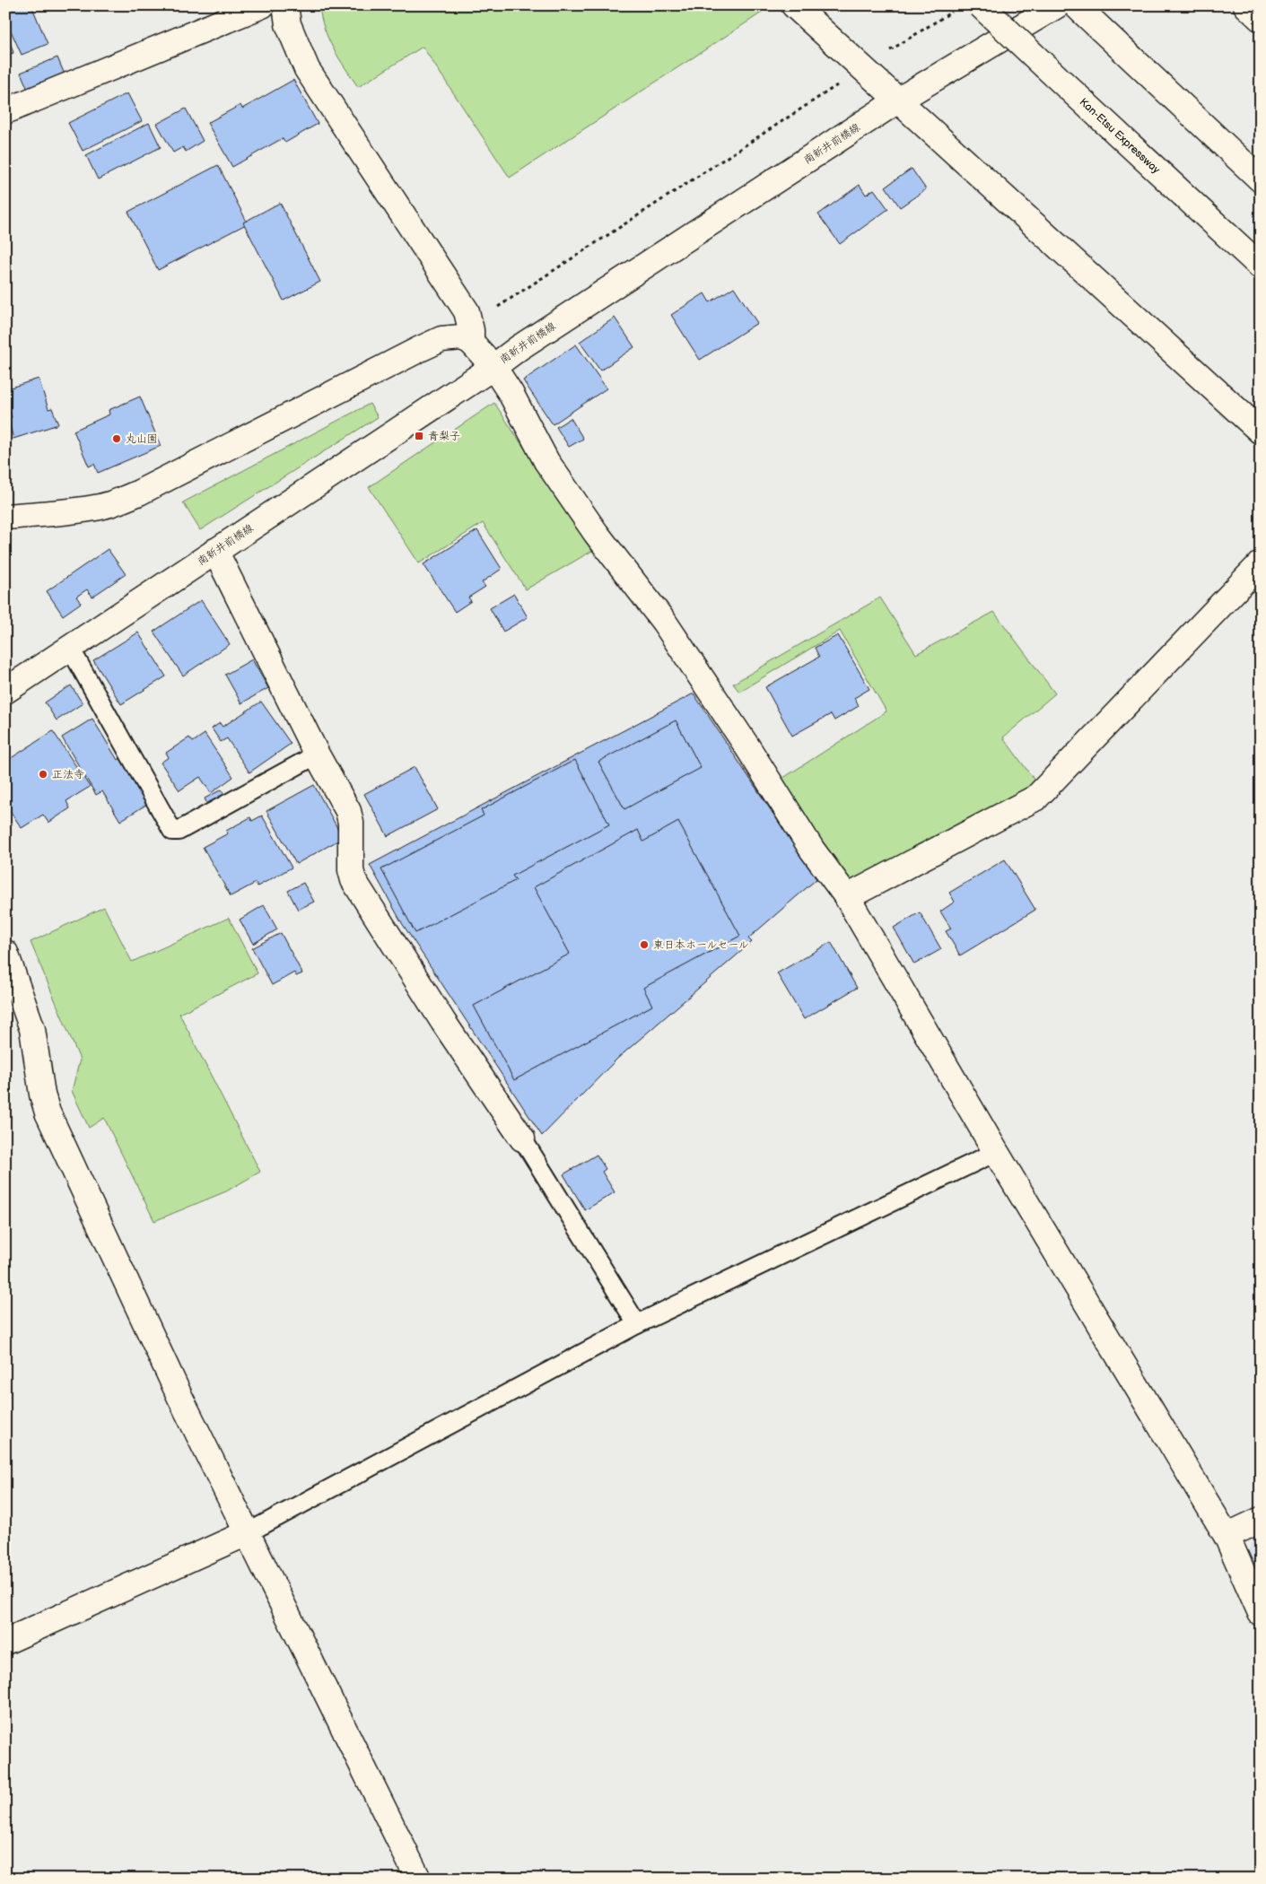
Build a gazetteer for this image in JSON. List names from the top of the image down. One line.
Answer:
{"streets":{"main road":["Kan-Etsu Expressway","南新井前橋線"]},"places":{"transit":["青梨子"],"other":["丸山園","正法寺","東日本ホールセール"]}}
